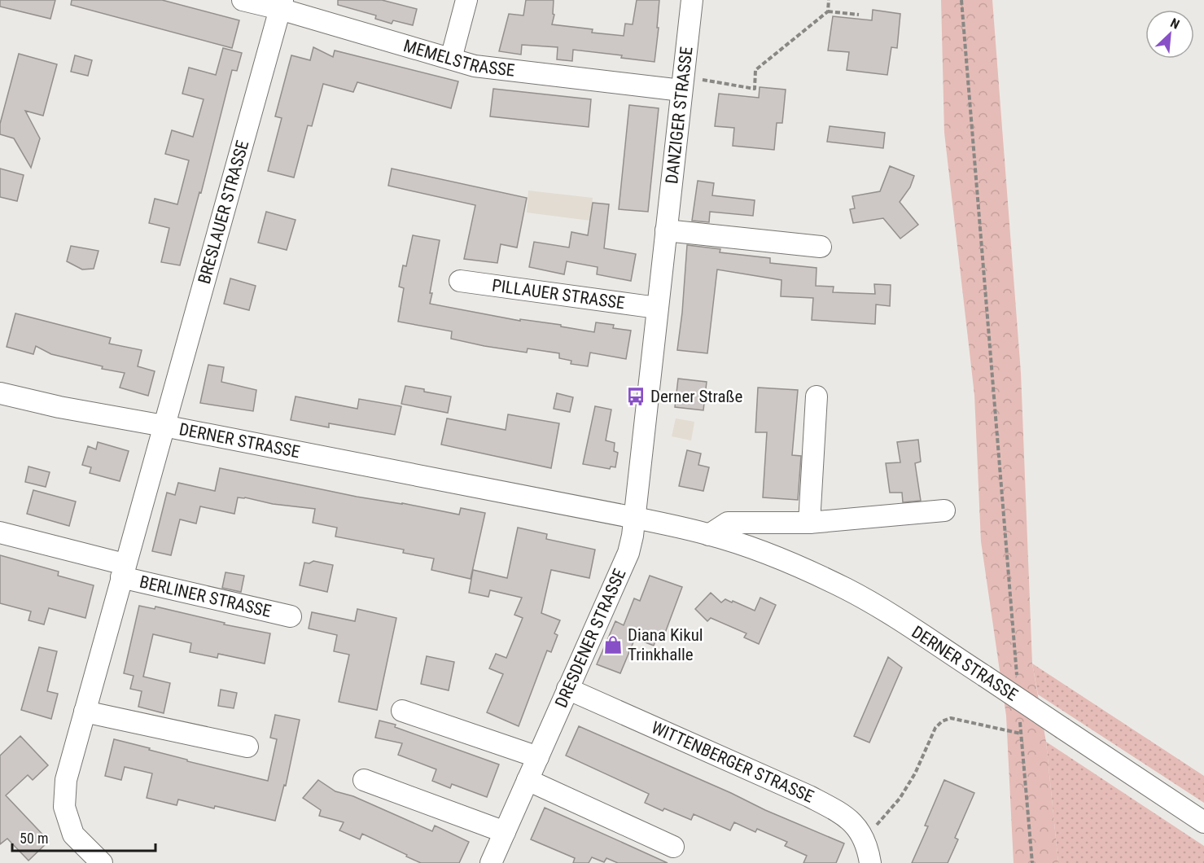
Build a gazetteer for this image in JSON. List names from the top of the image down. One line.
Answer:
{"streets":{"street":["MEMELSTRASSE","DANZIGER STRASSE","BRESLAUER STRASSE","PILLAUER STRASSE","DERNER STRASSE","BERLINER STRASSE","DRESDENER STRASSE","WITTENBERGER STRASSE"]},"crossings":[["MEMELSTRASSE","DANZIGER STRASSE"],["MEMELSTRASSE","BRESLAUER STRASSE"],["DANZIGER STRASSE","PILLAUER STRASSE"],["DANZIGER STRASSE","DERNER STRASSE"],["DANZIGER STRASSE","DRESDENER STRASSE"],["BRESLAUER STRASSE","DERNER STRASSE"],["BRESLAUER STRASSE","BERLINER STRASSE"],["DERNER STRASSE","BERLINER STRASSE"],["DERNER STRASSE","DRESDENER STRASSE"],["DRESDENER STRASSE","WITTENBERGER STRASSE"]],"places":{"bus stop":["Derner Straße"],"shop":["Diana Kikul Trinkhalle"]},"scale_bar":"50 m","north":"top right"}
